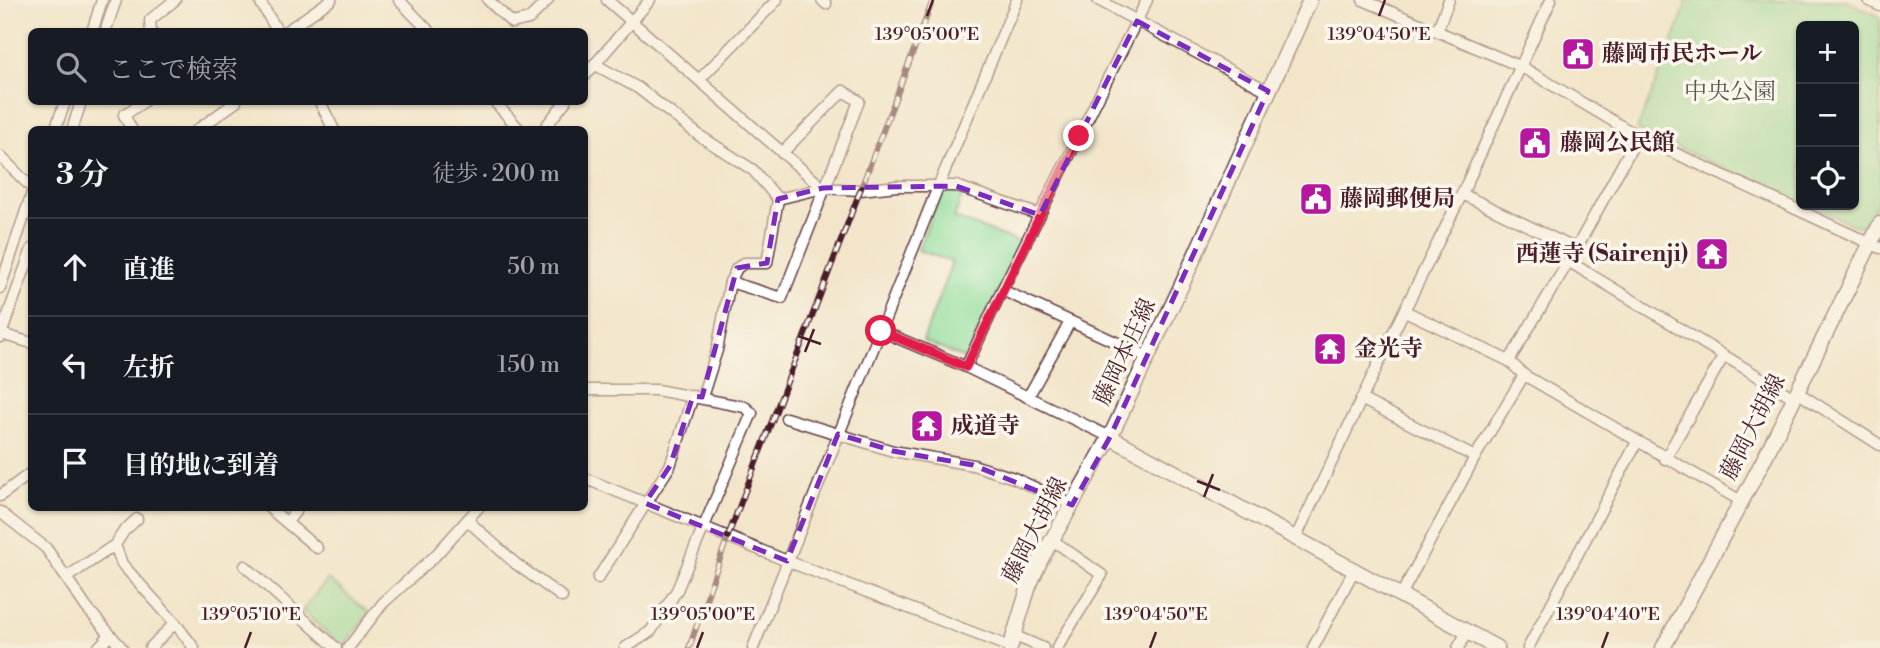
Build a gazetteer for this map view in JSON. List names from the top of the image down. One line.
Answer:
{"streets":{"main road":["藤岡本庄線","藤岡大胡線"]},"crossings":[["藤岡本庄線","藤岡大胡線"]],"parks":["中央公園"],"places":{"public building":["藤岡市民ホール","藤岡公民館","藤岡郵便局"],"temple":["西蓮寺 (Sairenji)","金光寺","成道寺"]},"page":{"map_buttons":["+","−"],"search":"ここで検索","heading":["3 分","徒歩 · 200 m"],"list":[["直進","50 m"],["左折","150 m"],"目的地に到着"]},"coordinates":["139°05'00\"E","139°04'50\"E","139°05'10\"E","139°04'40\"E"]}
